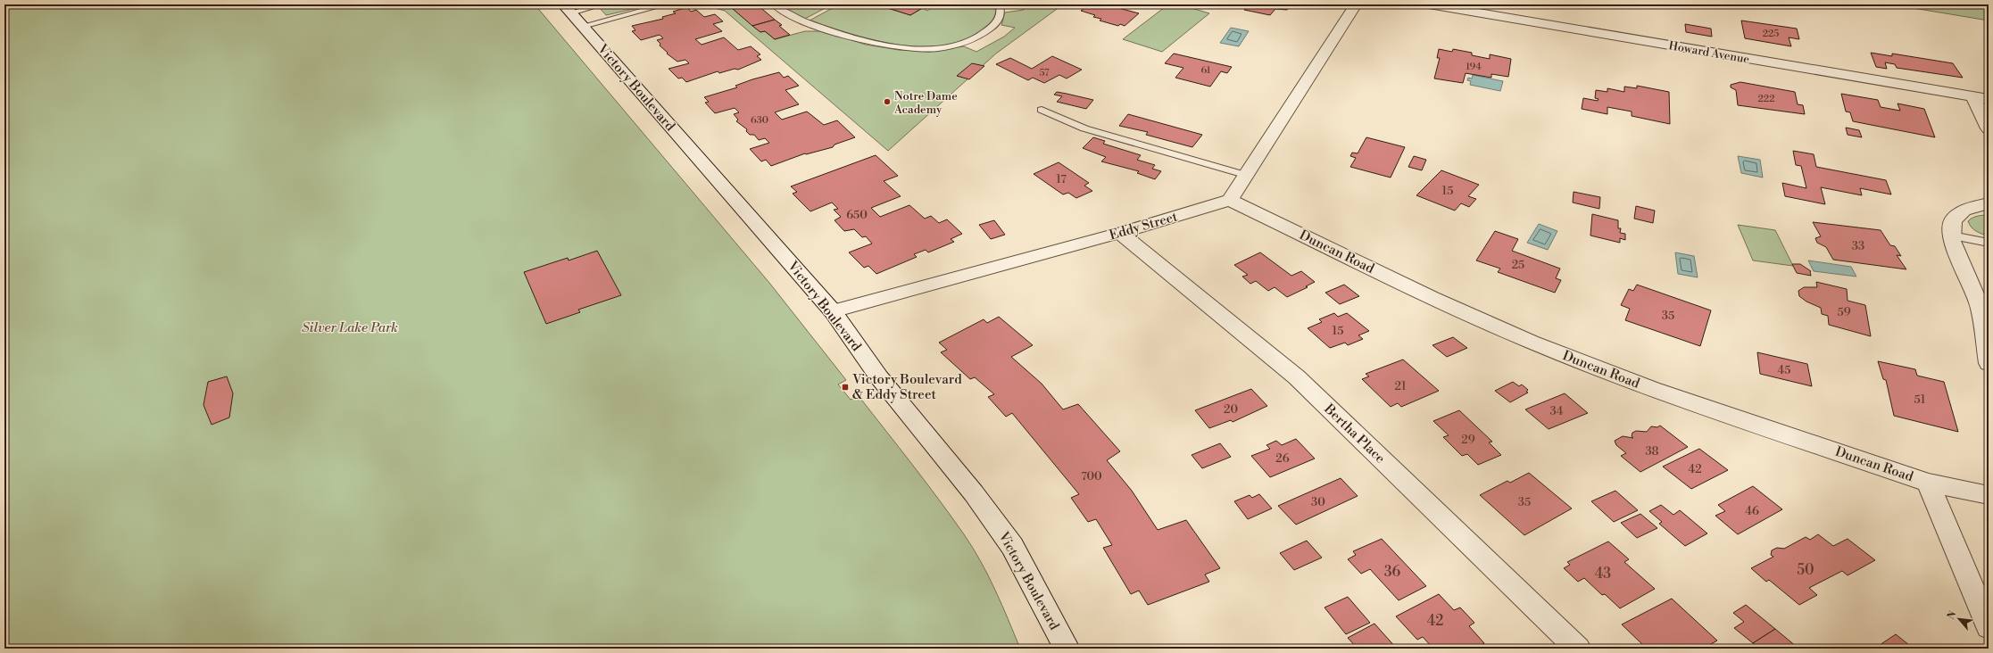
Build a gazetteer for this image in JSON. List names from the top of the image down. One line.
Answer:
{"streets":{"street":["Howard Avenue","Victory Boulevard","Eddy Street","Duncan Road","Bertha Place"]},"crossings":[["Victory Boulevard","Eddy Street"],["Eddy Street","Duncan Road"],["Eddy Street","Bertha Place"]],"parks":["Silver Lake Park"],"places":{"other":["Notre Dame Academy"],"transit":["Victory Boulevard & Eddy Street"]},"house_numbers":["225","194","61","57","222","630","17","15","650","33","25","59","35","15","45","21","51","20","34","29","38","26","42","700","30","35","46","50","36","43","42"],"north":"top left"}
